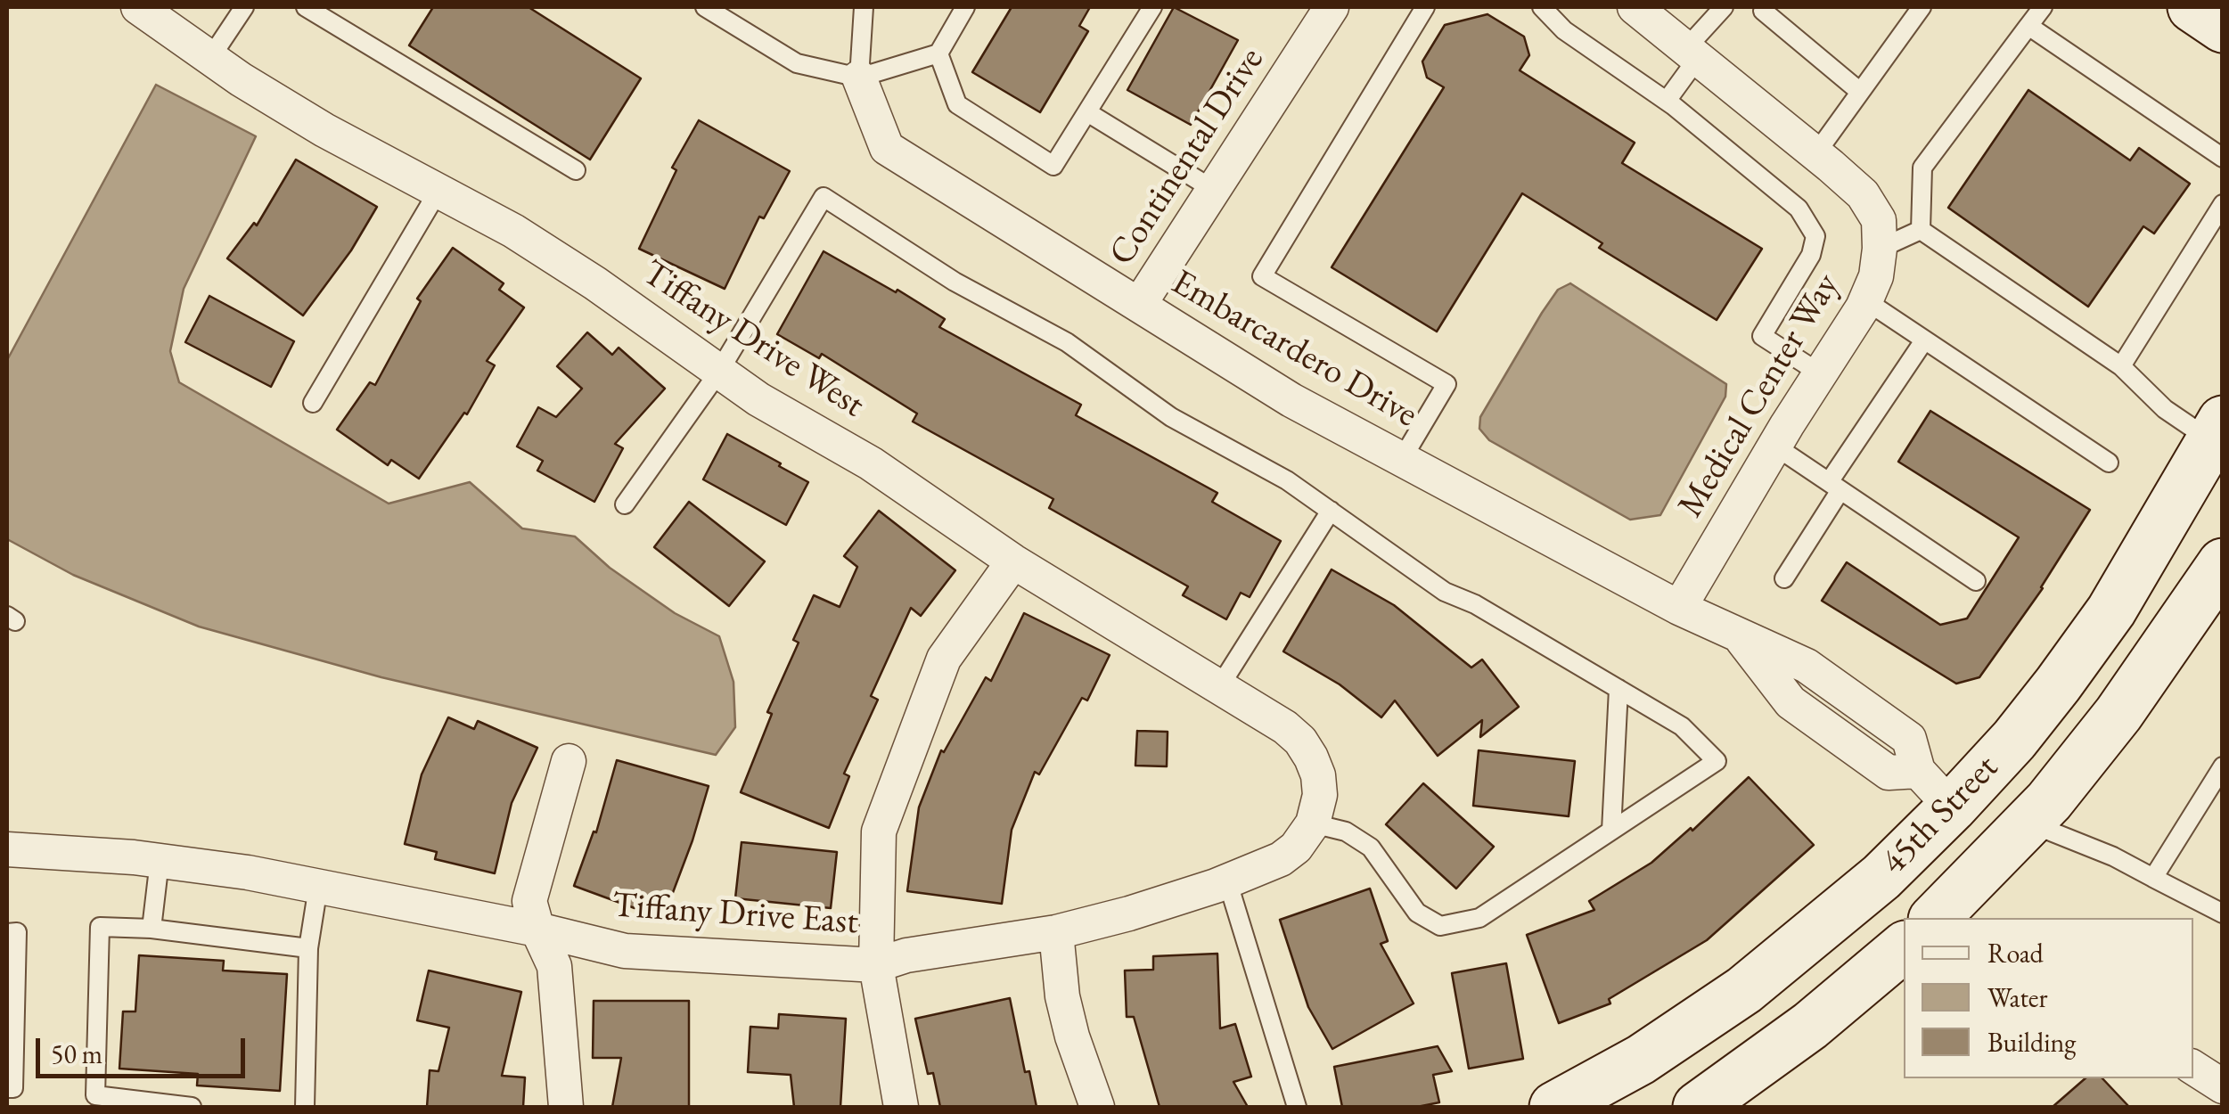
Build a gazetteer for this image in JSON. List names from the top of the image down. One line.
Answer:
{"streets":{"main road":["45th Street"],"street":["Continental Drive","Tiffany Drive West","Embarcardero Drive","Medical Center Way","Tiffany Drive East"]},"crossings":[["Continental Drive","Embarcardero Drive"],["Tiffany Drive West","Tiffany Drive East"],["Embarcardero Drive","Medical Center Way"],["Embarcardero Drive","45th Street"]],"legend":["Road","Water","Building"],"scale_bar":"50 m"}
